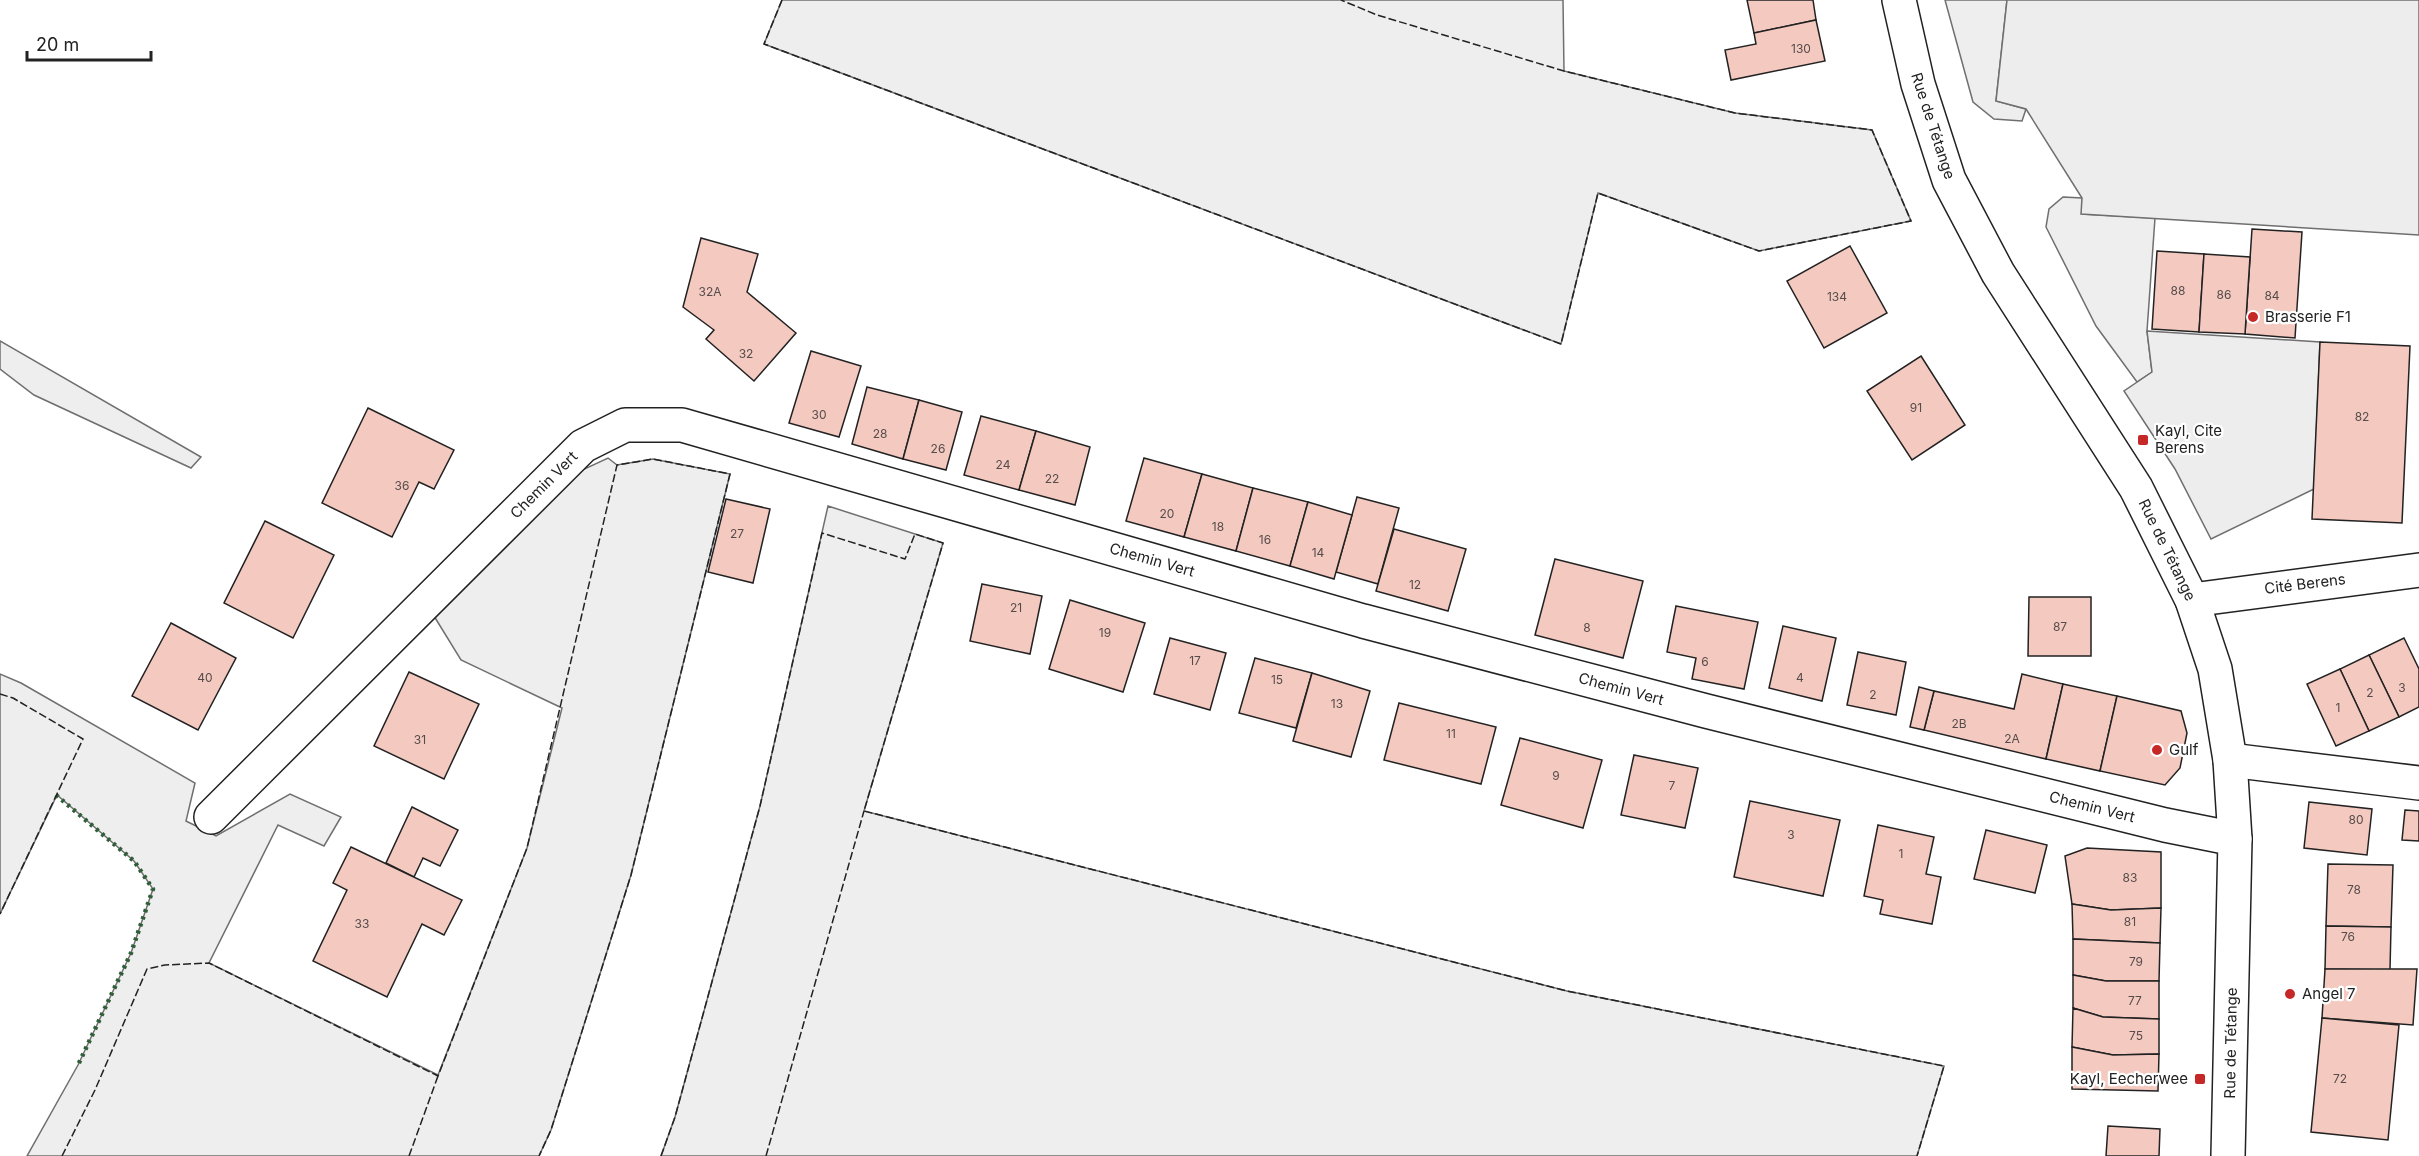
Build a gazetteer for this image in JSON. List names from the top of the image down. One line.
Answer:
{"streets":{"street":["Rue de Tétange","Chemin Vert","Cité Berens"]},"crossings":[["Rue de Tétange","Chemin Vert"],["Rue de Tétange","Cité Berens"]],"places":{"other":["Brasserie F1","Gulf","Angel 7"],"transit":["Kayl, Cite Berens","Kayl, Eecherwee"]},"house_numbers":["130","88","32A","86","84","134","32","91","30","82","28","26","24","22","36","20","18","27","16","14","12","21","87","8","19","17","6","40","4","15","3","2","2","13","1","2B","11","2A","31","9","7","80","3","1","83","78","81","33","76","79","77","75","72"],"scale_bar":"20 m"}
